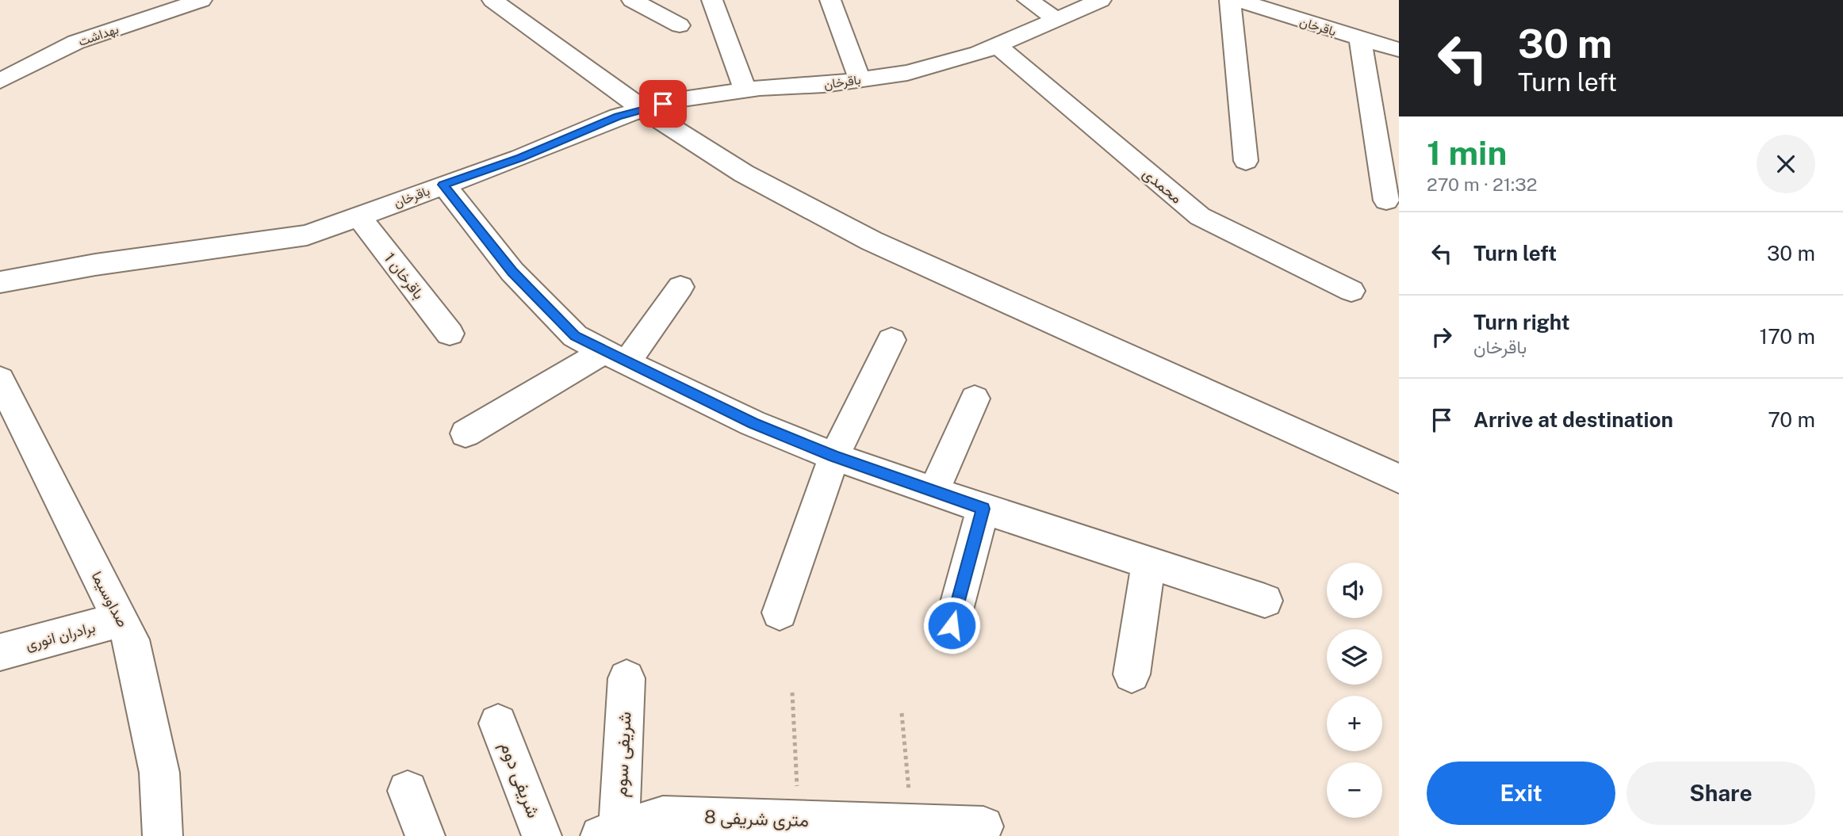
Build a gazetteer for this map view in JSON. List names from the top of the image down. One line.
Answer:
{"streets":{"street":["باقرخان","بهداشت","محمدی","باقرخان 1","صداوسیما","برادران انوری","شریفی سوم","شریفی دوم","8 متری شریفی"]},"crossings":[["باقرخان","محمدی"],["باقرخان","باقرخان 1"],["صداوسیما","برادران انوری"],["شریفی سوم","8 متری شریفی"]],"page":{"turn":["30 m","Turn left"],"heading":["1 min","270 m · 21:32"],"list":[{"name":"Turn left","value":"30 m"},{"name":"Turn right","note":"باقرخان","value":"170 m"},{"name":"Arrive at destination","value":"70 m"}],"map_buttons":["+","−"],"buttons":["Exit","Share"]}}
